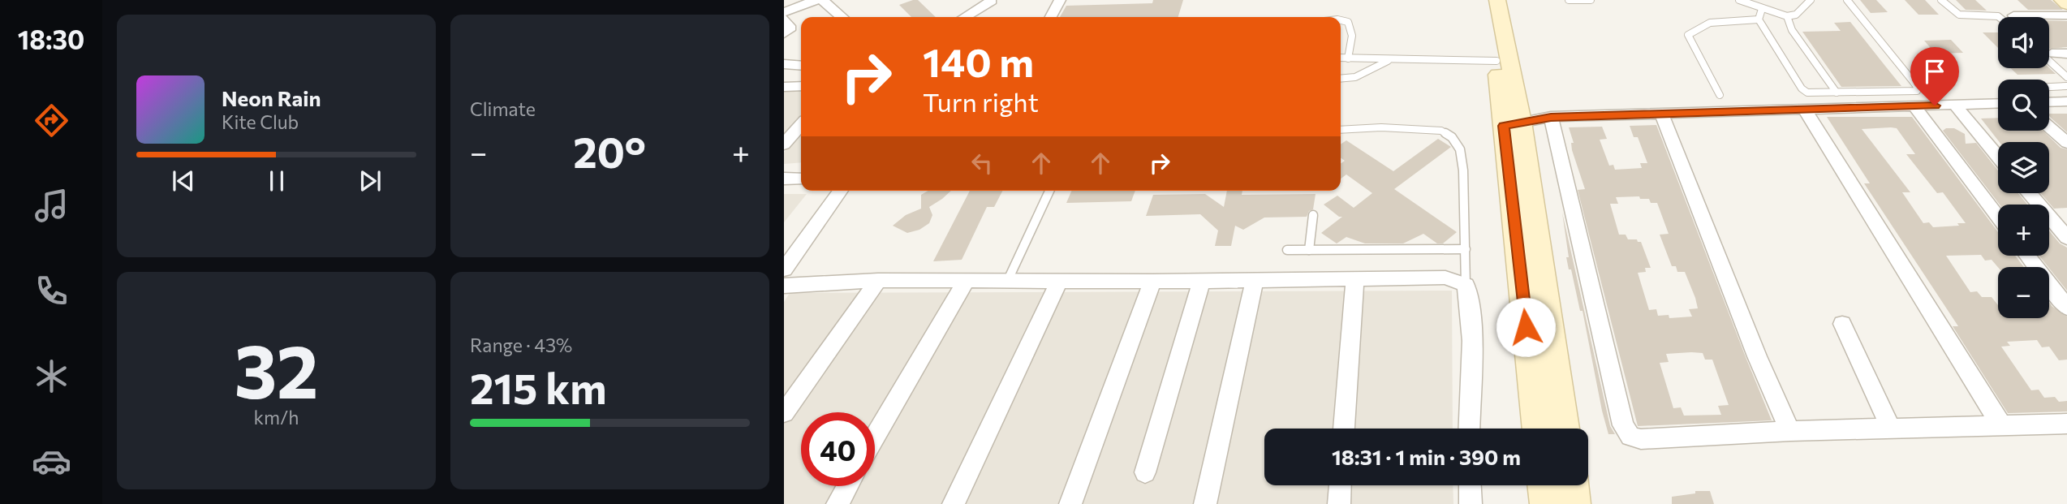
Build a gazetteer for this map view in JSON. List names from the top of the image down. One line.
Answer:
{"page":{"tabs":"18:30","tile":["Climate",["32","km/h"],["Range · 43%","215 km"]],"map_buttons":["+","−"],"turn":["140 m","Turn right"],"song":["Neon Rain","Kite Club"],"heat":["−","20°","+"],"limit":"40","trip":"18:31 · 1 min · 390 m"}}
